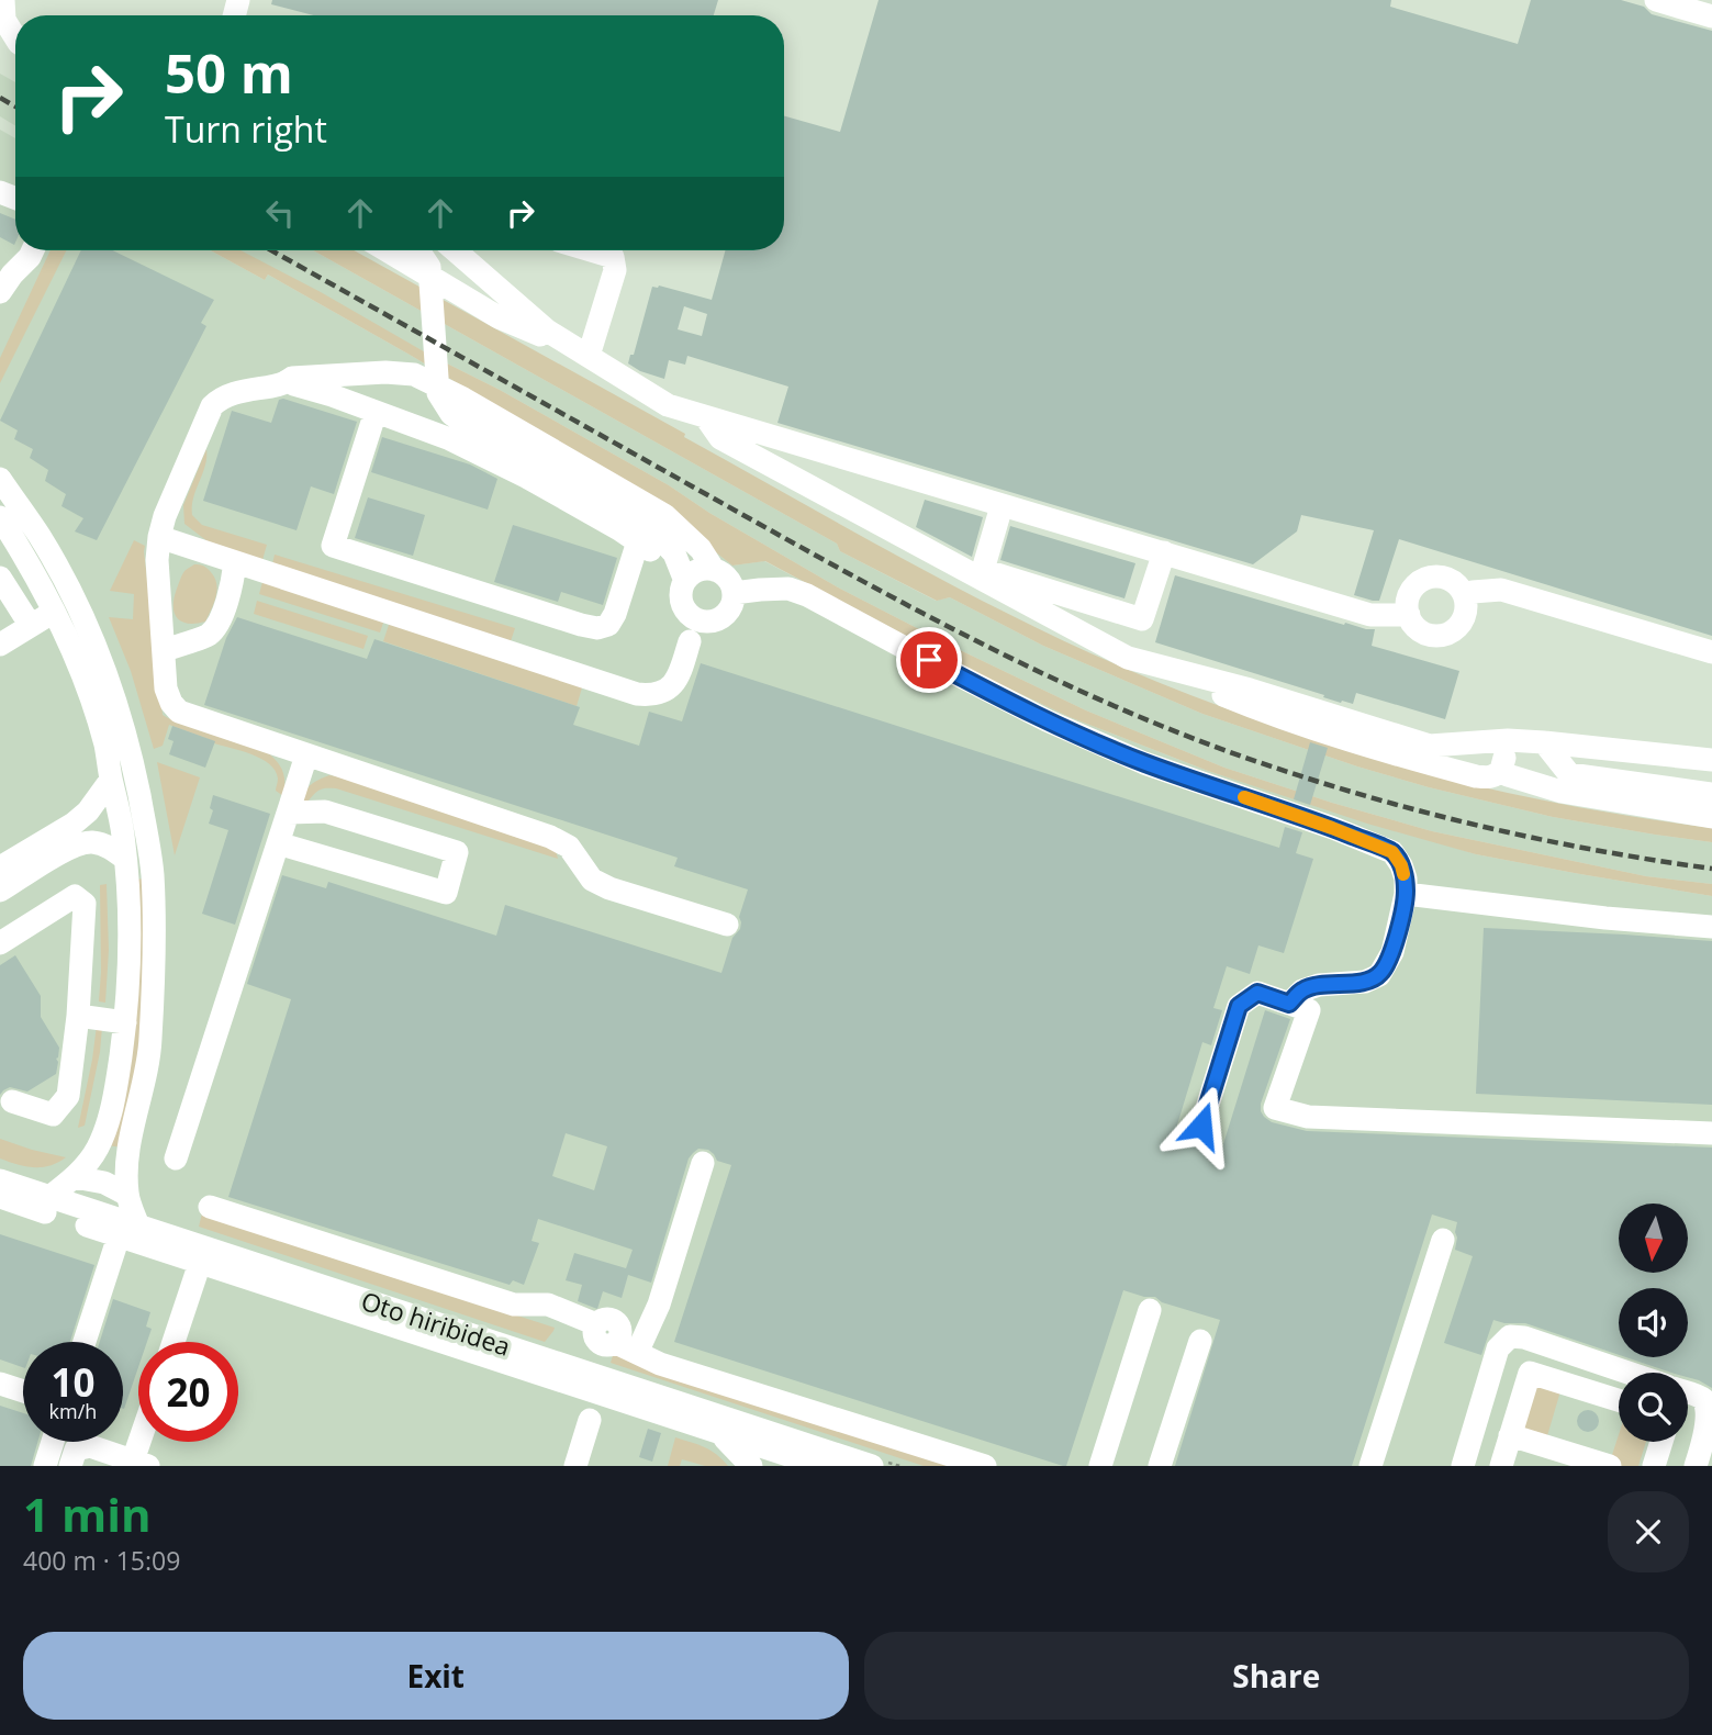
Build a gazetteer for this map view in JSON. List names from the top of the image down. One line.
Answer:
{"streets":{"street":["Oto hiribidea"]},"north":"bottom","page":{"turn":["50 m","Turn right"],"speed":"10 km/h","limit":"20","heading":["1 min","400 m · 15:09"],"buttons":["Exit","Share"]}}
